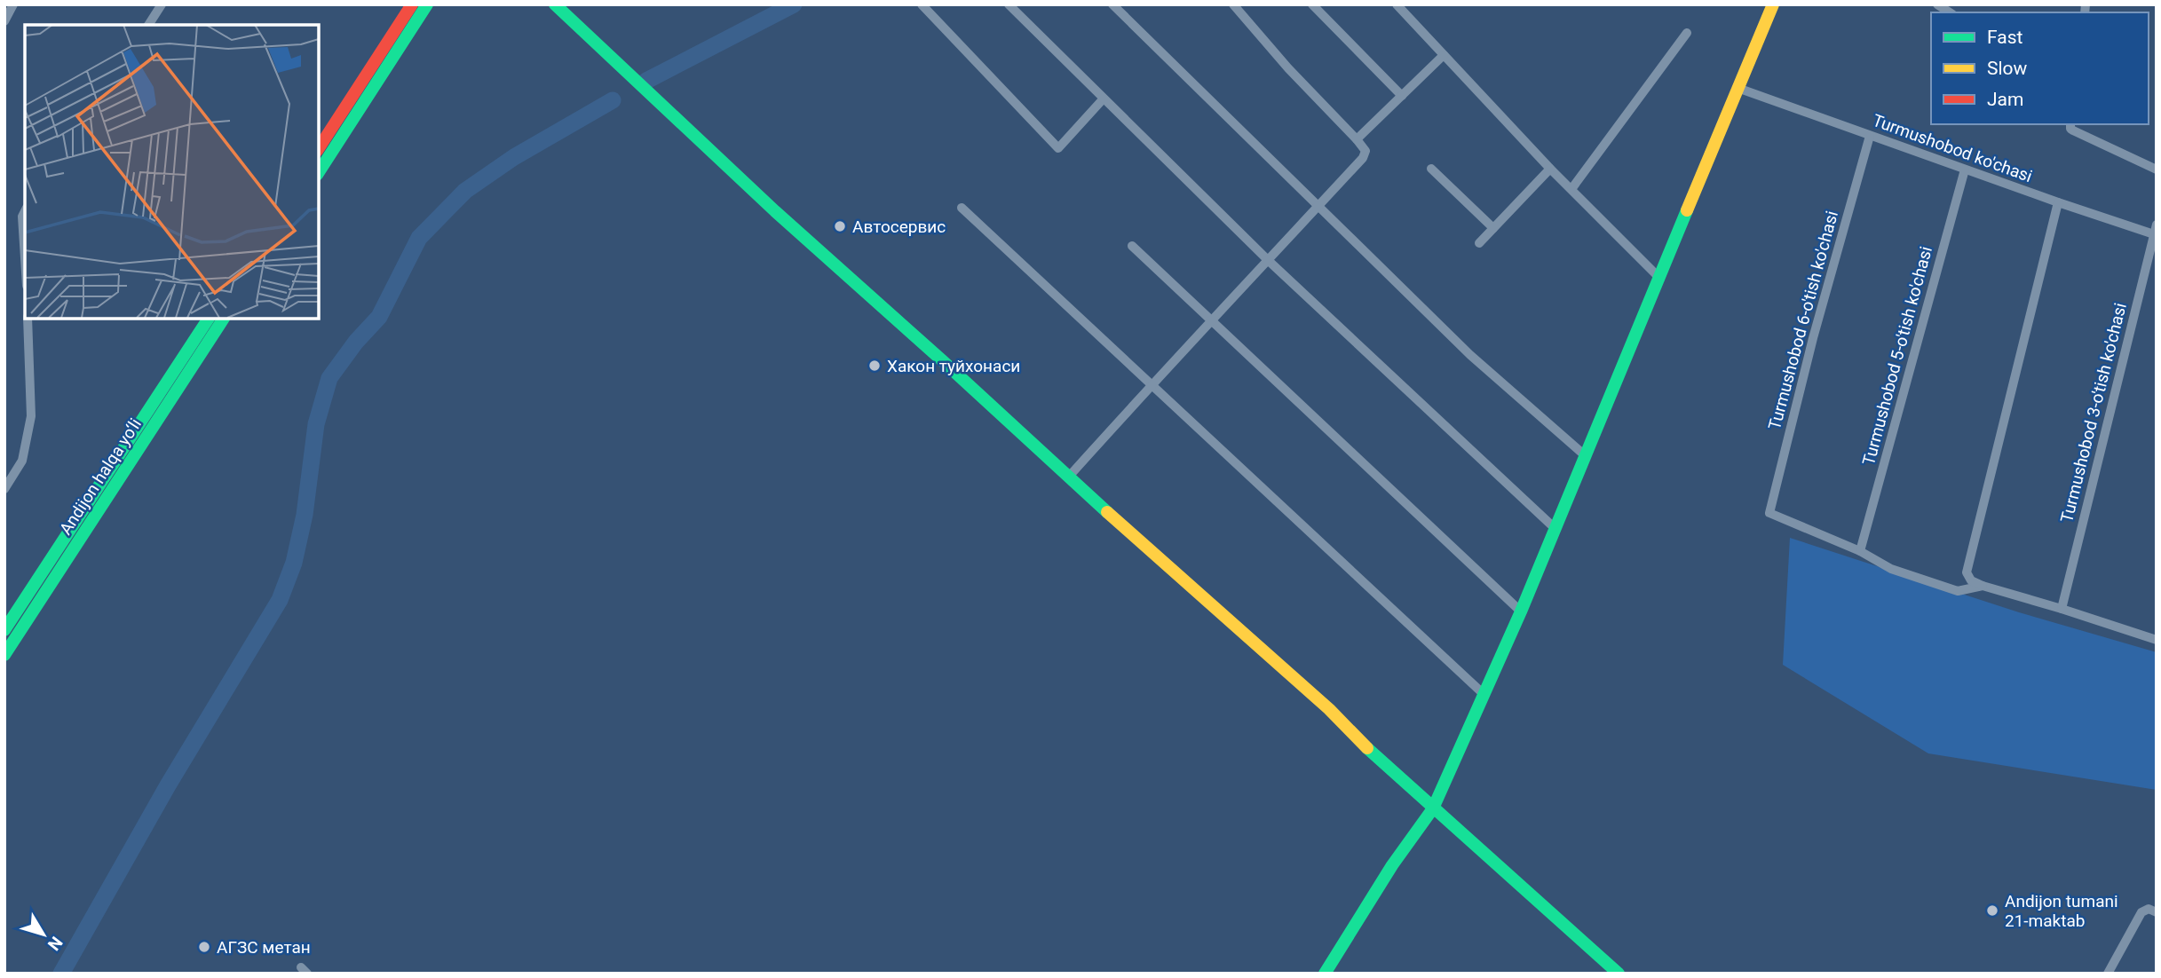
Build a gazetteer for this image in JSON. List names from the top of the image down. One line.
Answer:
{"streets":{"main road":["Andijon halqa yo‘li"],"street":["Turmushobod ko'chasi","Turmushobod 6-o'tish ko'chasi","Turmushobod 5-o'tish ko'chasi","Turmushobod 3-o'tish ko'chasi"]},"crossings":[["Turmushobod ko'chasi","Turmushobod 6-o'tish ko'chasi"],["Turmushobod ko'chasi","Turmushobod 5-o'tish ko'chasi"],["Turmushobod ko'chasi","Turmushobod 3-o'tish ko'chasi"],["Turmushobod 6-o'tish ko'chasi","Turmushobod 5-o'tish ko'chasi"]],"places":["Автосервис","Хакон туйхонаси","Andijon tumani 21-maktab","АГЗС метан"],"legend":["Fast","Slow","Jam"],"north":"bottom right"}
